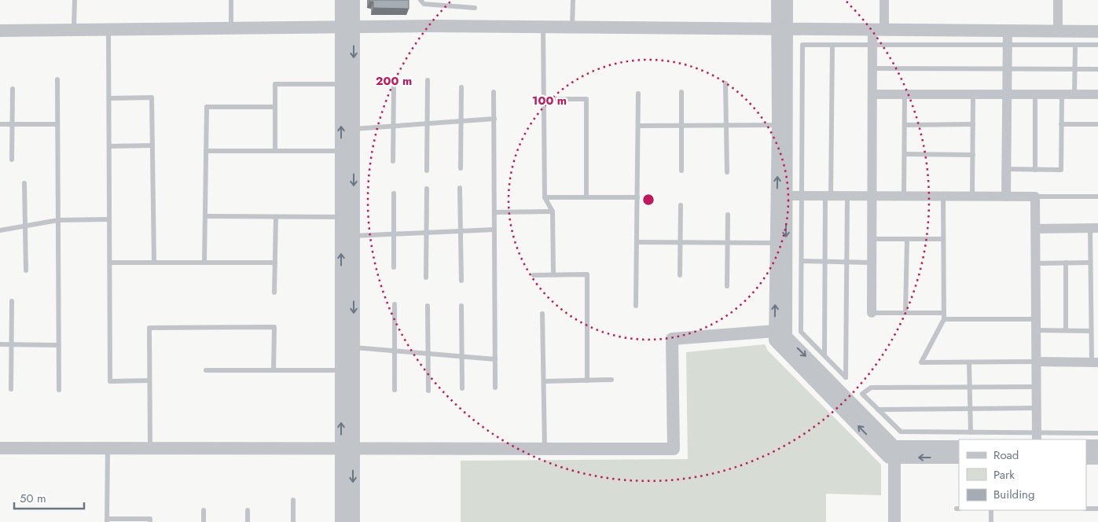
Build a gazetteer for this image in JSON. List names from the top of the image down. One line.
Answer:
{"legend":["Road","Park","Building"],"scale_bar":"50 m","rings":["200 m","100 m"]}
